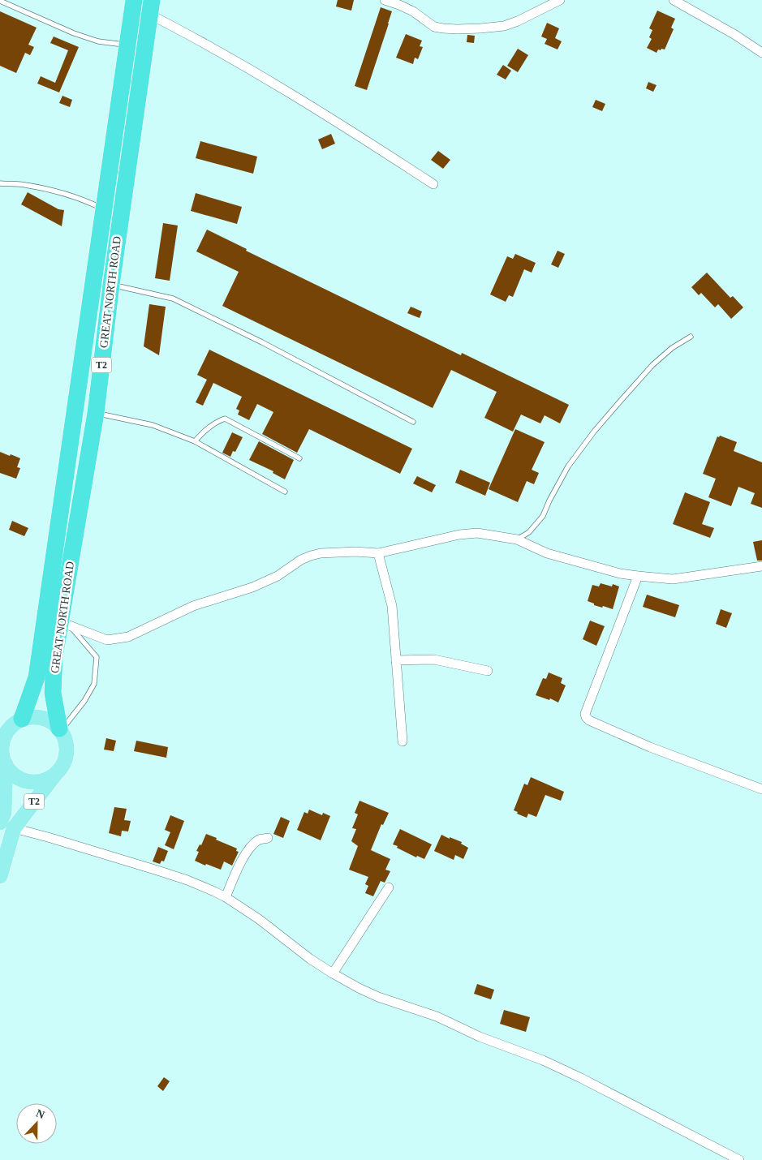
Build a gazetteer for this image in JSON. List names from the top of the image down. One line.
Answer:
{"streets":{"highway":["GREAT NORTH ROAD","T2"]},"crossings":[["GREAT NORTH ROAD","T2"]],"north":"top"}
